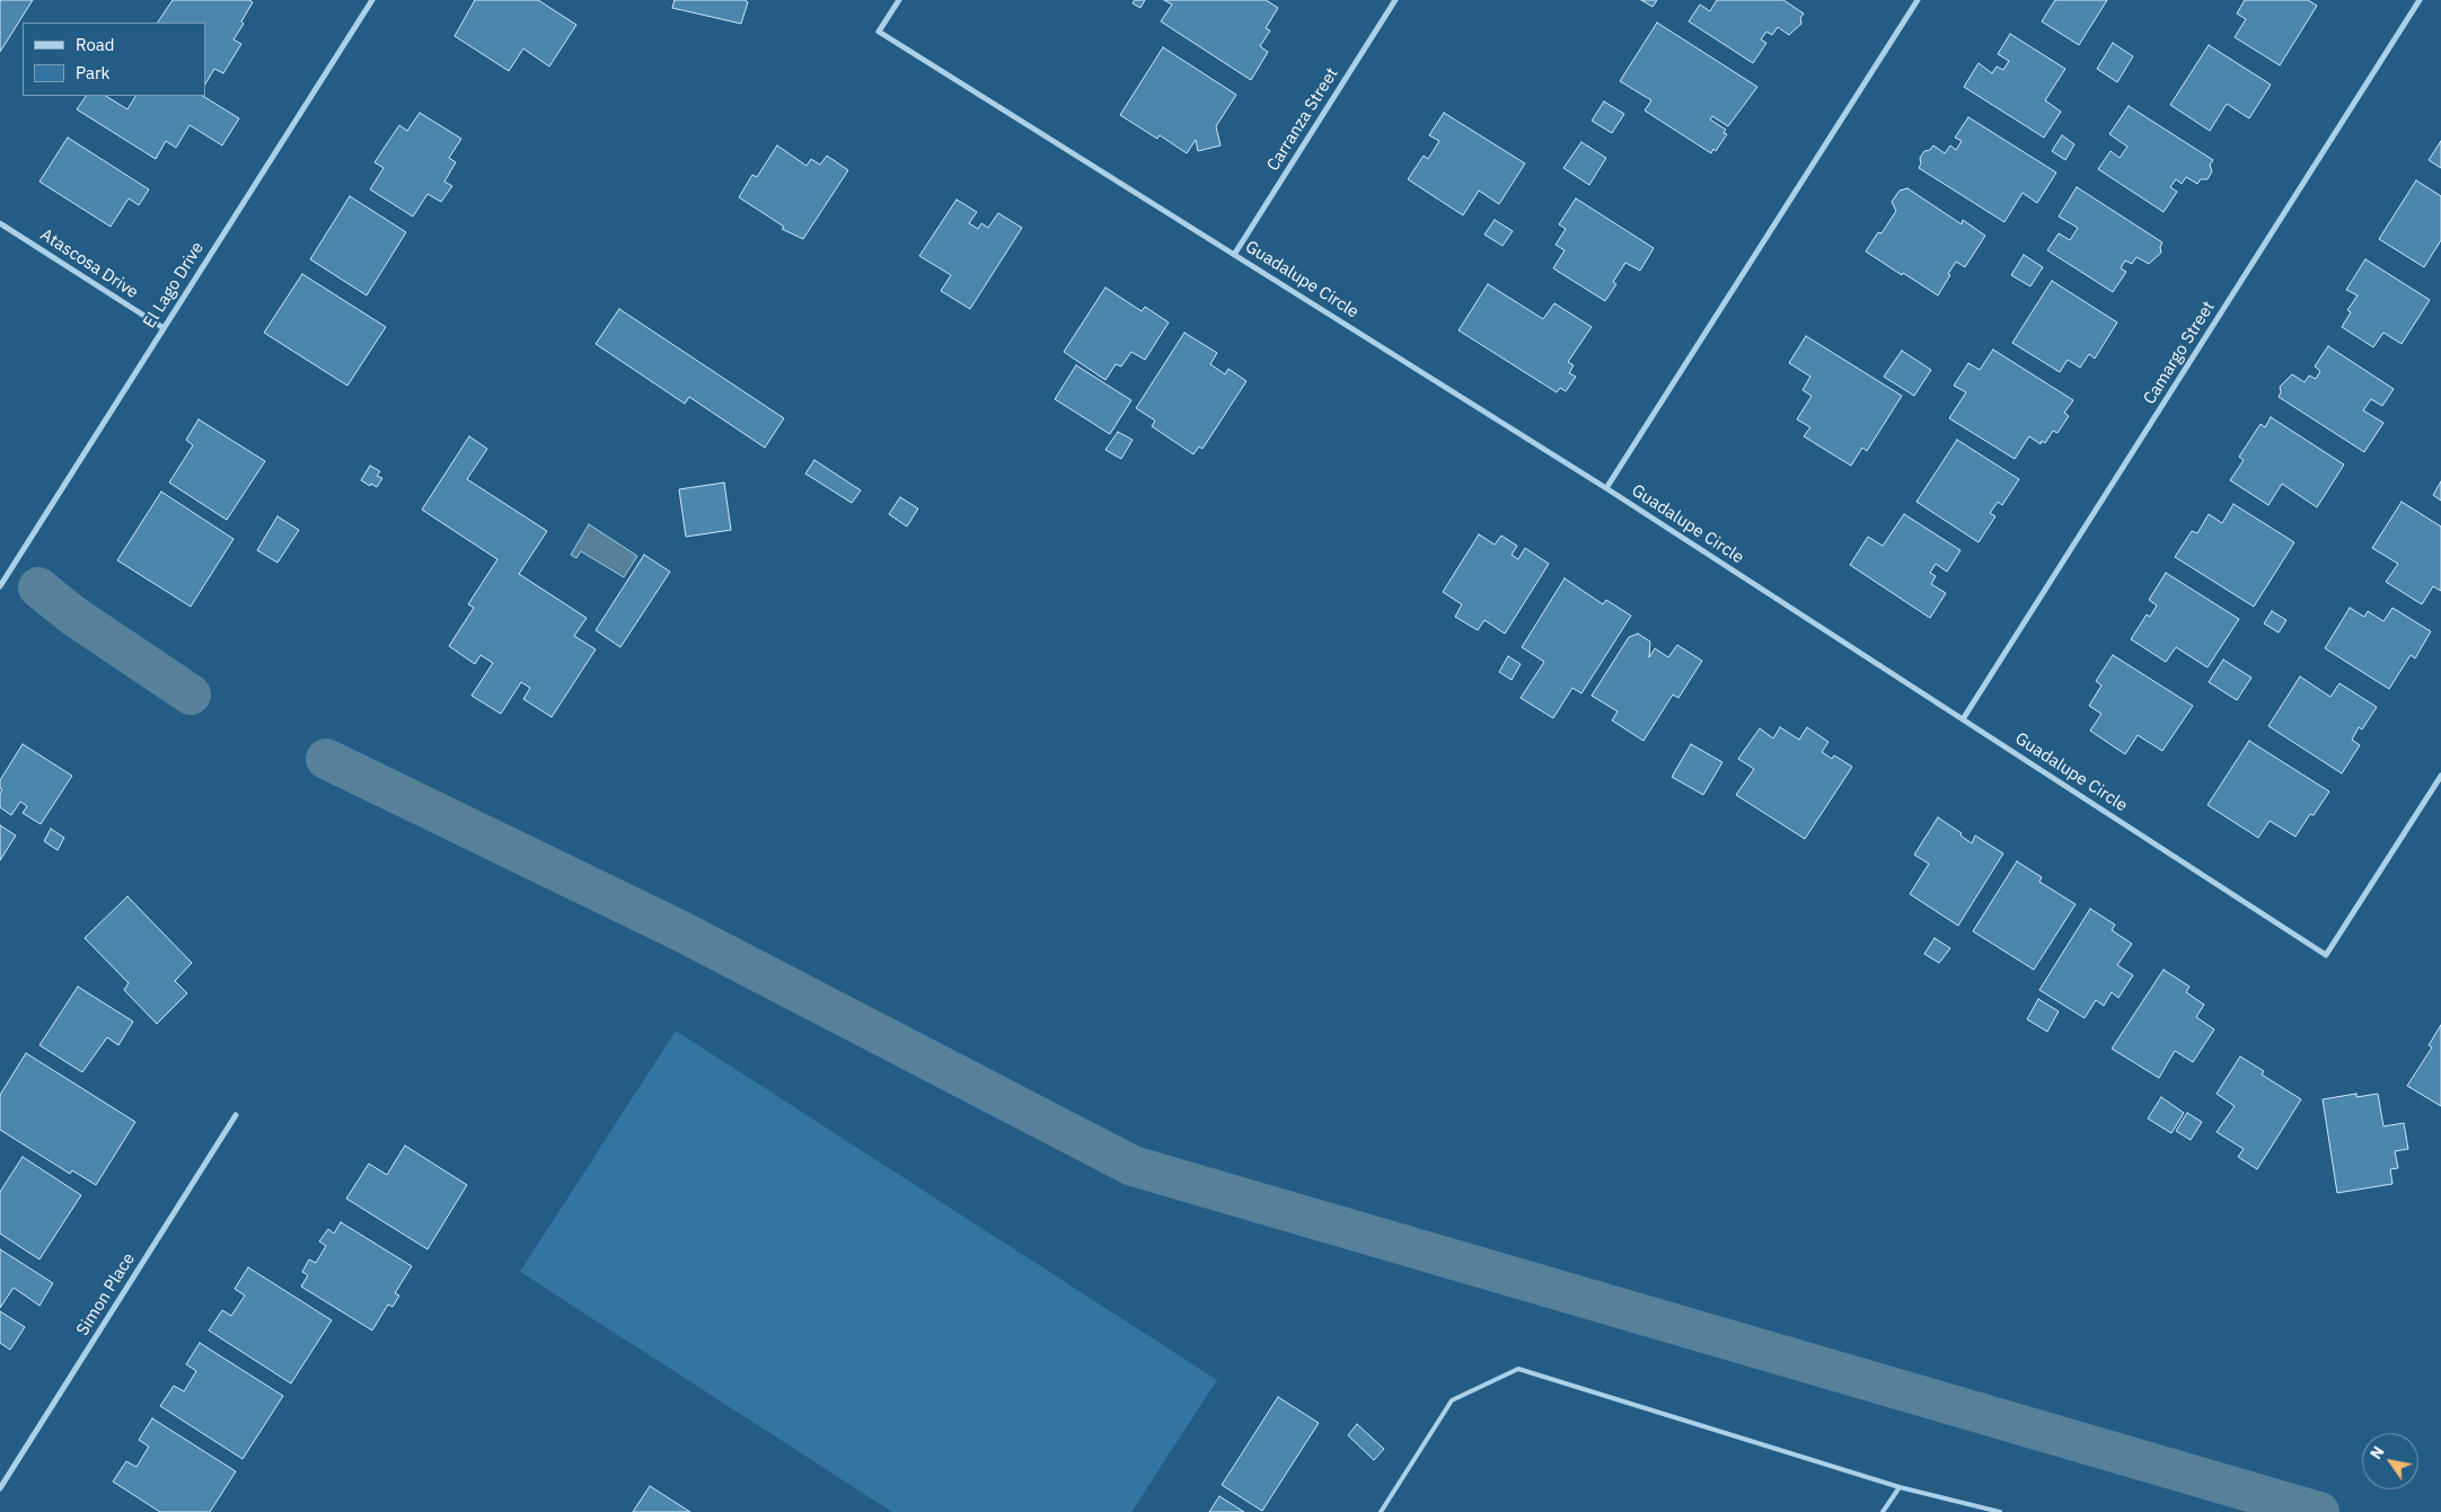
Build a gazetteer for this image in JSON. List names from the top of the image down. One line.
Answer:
{"streets":{"street":["Carranza Street","Atascosa Drive","Guadalupe Circle","El Lago Drive","Camargo Street","Simon Place"]},"crossings":[["Carranza Street","Guadalupe Circle"],["Atascosa Drive","El Lago Drive"],["Guadalupe Circle","Camargo Street"]],"legend":["Road","Park"],"north":"top left"}
